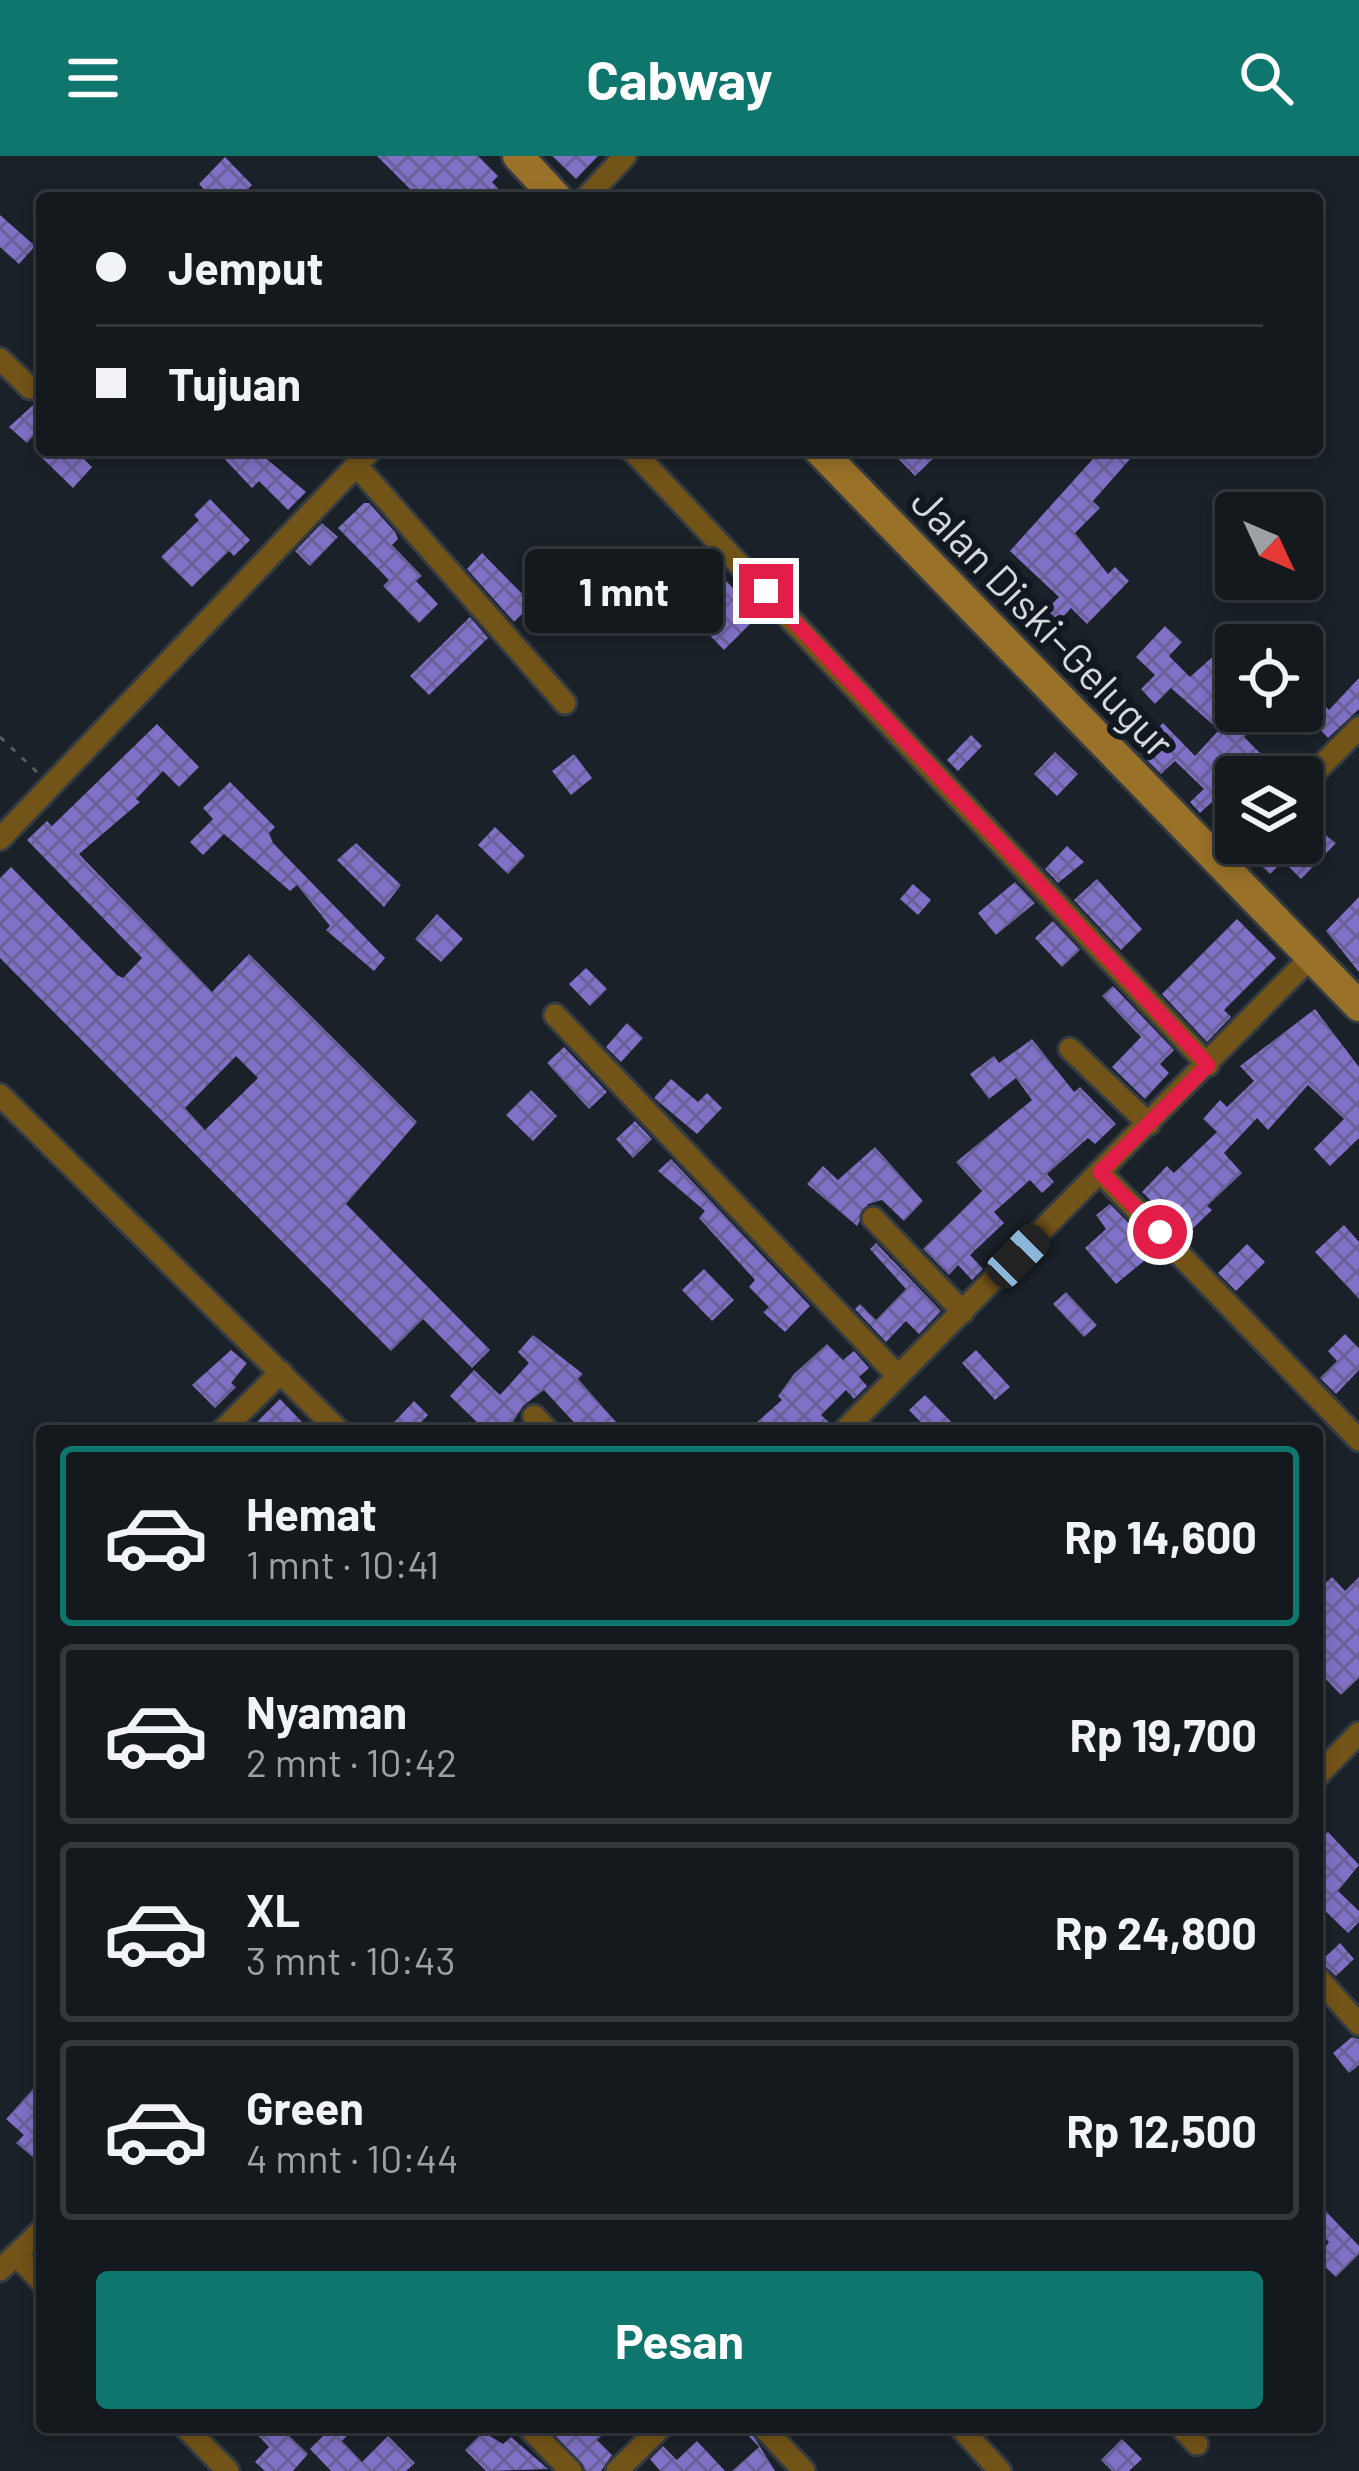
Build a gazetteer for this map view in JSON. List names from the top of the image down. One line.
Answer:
{"streets":{"main road":["Jalan Diski–Gelugur"]},"north":"bottom right","page":{"header":"Cabway","banner":["Jemput","Tujuan"],"bubble":"1 mnt","list":[{"name":"Hemat","note":"1 mnt · 10:41","value":"Rp 14,600"},{"name":"Nyaman","note":"2 mnt · 10:42","value":"Rp 19,700"},{"name":"XL","note":"3 mnt · 10:43","value":"Rp 24,800"},{"name":"Green","note":"4 mnt · 10:44","value":"Rp 12,500"}],"buttons":"Pesan"}}
